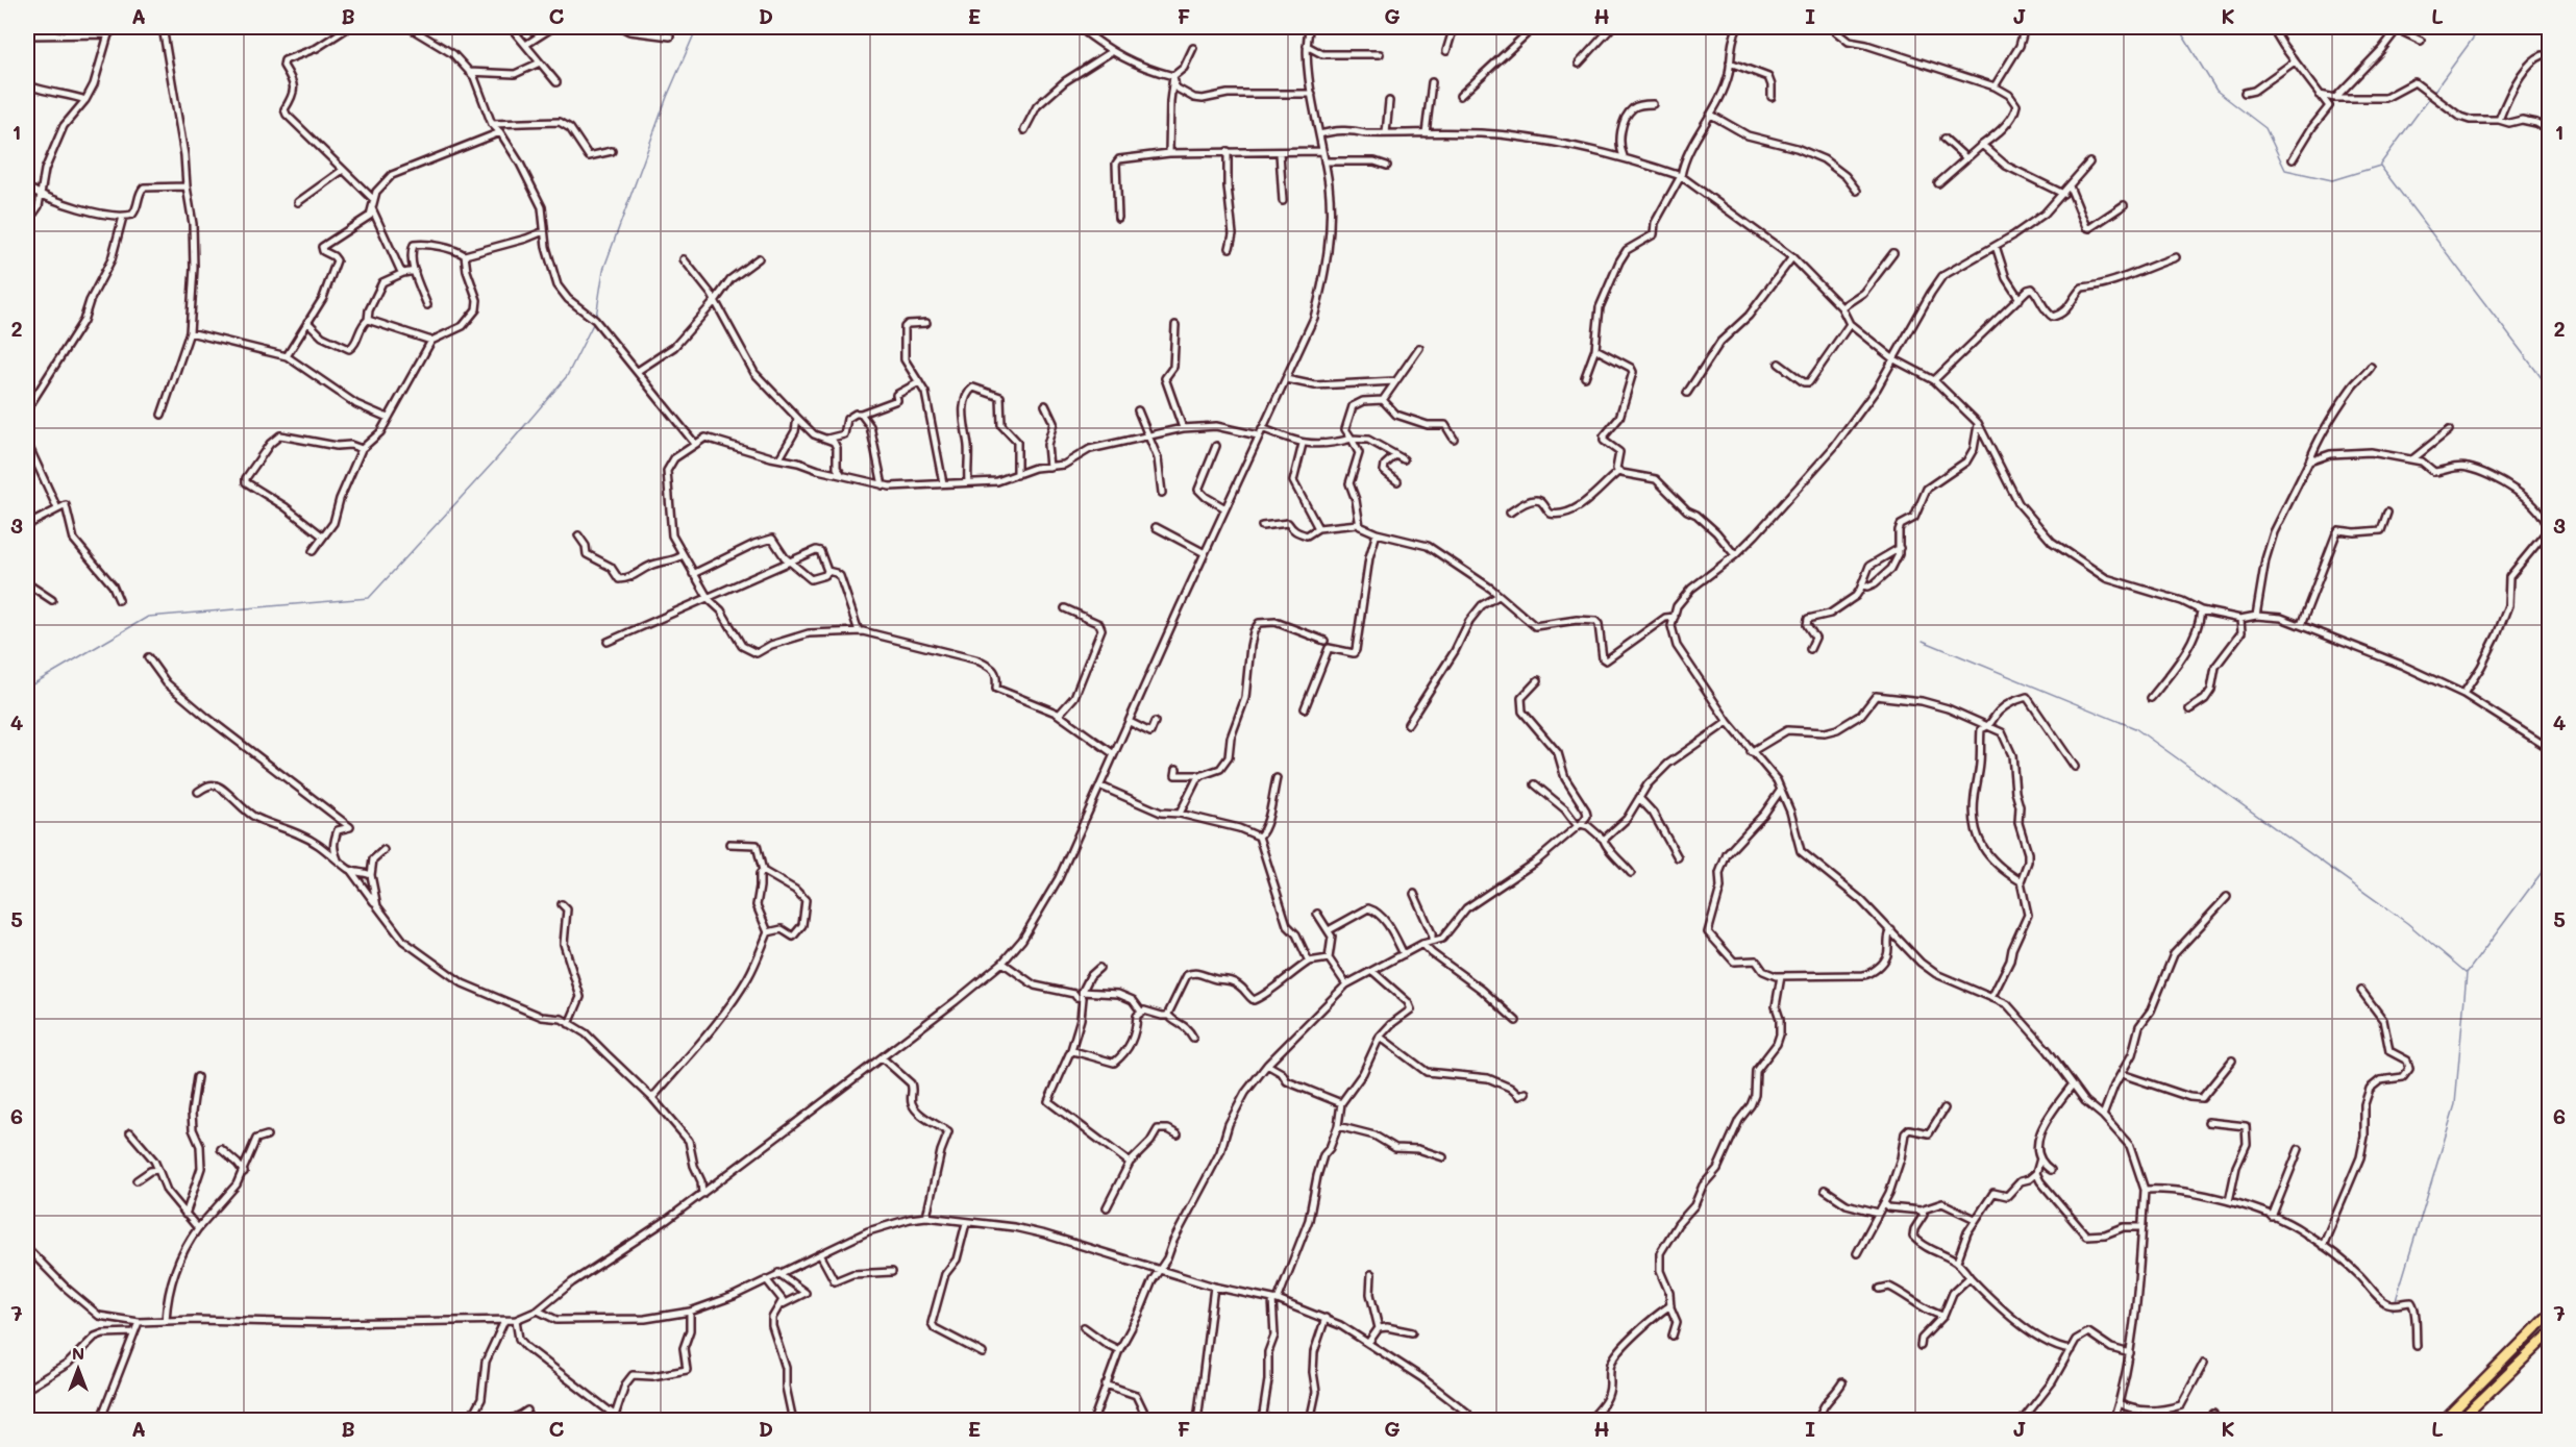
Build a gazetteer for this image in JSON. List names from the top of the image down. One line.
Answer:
{"north":"top","grid":{"columns":["A","B","C","D","E","F","G","H","I","J","K","L"],"rows":["1","2","3","4","5","6","7"]}}
